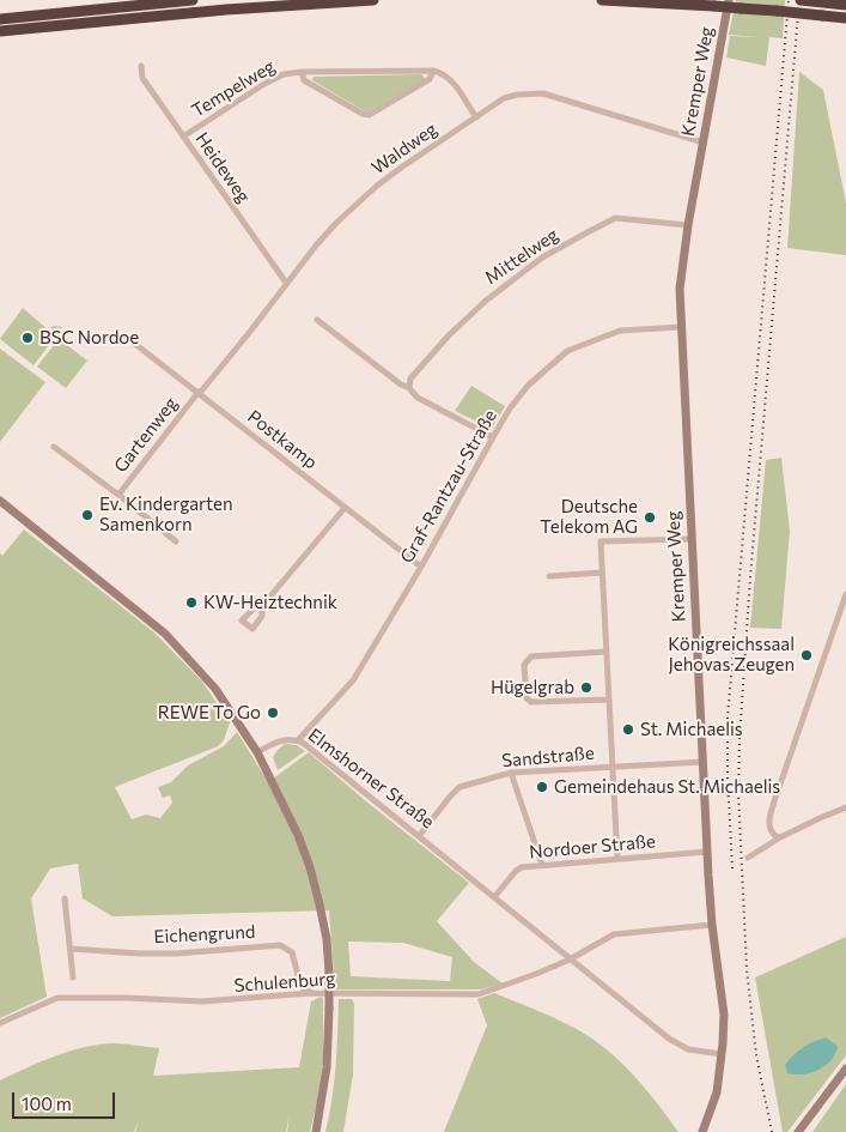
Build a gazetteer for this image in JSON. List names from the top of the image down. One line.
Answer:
{"streets":{"street":["Kremper Weg","Tempelweg","Waldweg","Heideweg","Mittelweg","Gartenweg","Postkamp","Graf-Rantzau-Straße","Sandstraße","Elmshorner Straße","Nordoer Straße","Eichengrund","Schulenburg"]},"crossings":[["Kremper Weg","Waldweg"],["Kremper Weg","Mittelweg"],["Kremper Weg","Graf-Rantzau-Straße"],["Kremper Weg","Sandstraße"],["Kremper Weg","Elmshorner Straße"],["Kremper Weg","Nordoer Straße"],["Kremper Weg","Schulenburg"],["Tempelweg","Heideweg"],["Waldweg","Heideweg"],["Waldweg","Gartenweg"],["Waldweg","Postkamp"],["Gartenweg","Postkamp"],["Postkamp","Graf-Rantzau-Straße"],["Graf-Rantzau-Straße","Elmshorner Straße"],["Sandstraße","Elmshorner Straße"],["Elmshorner Straße","Nordoer Straße"],["Elmshorner Straße","Schulenburg"],["Eichengrund","Schulenburg"]],"places":["BSC Nordoe","Ev. Kindergarten Samenkorn","Deutsche Telekom AG","KW-Heiztechnik","Königreichssaal Jehovas Zeugen","Hügelgrab","REWE To Go","St. Michaelis","Gemeindehaus St. Michaelis"],"scale_bar":"100 m"}
